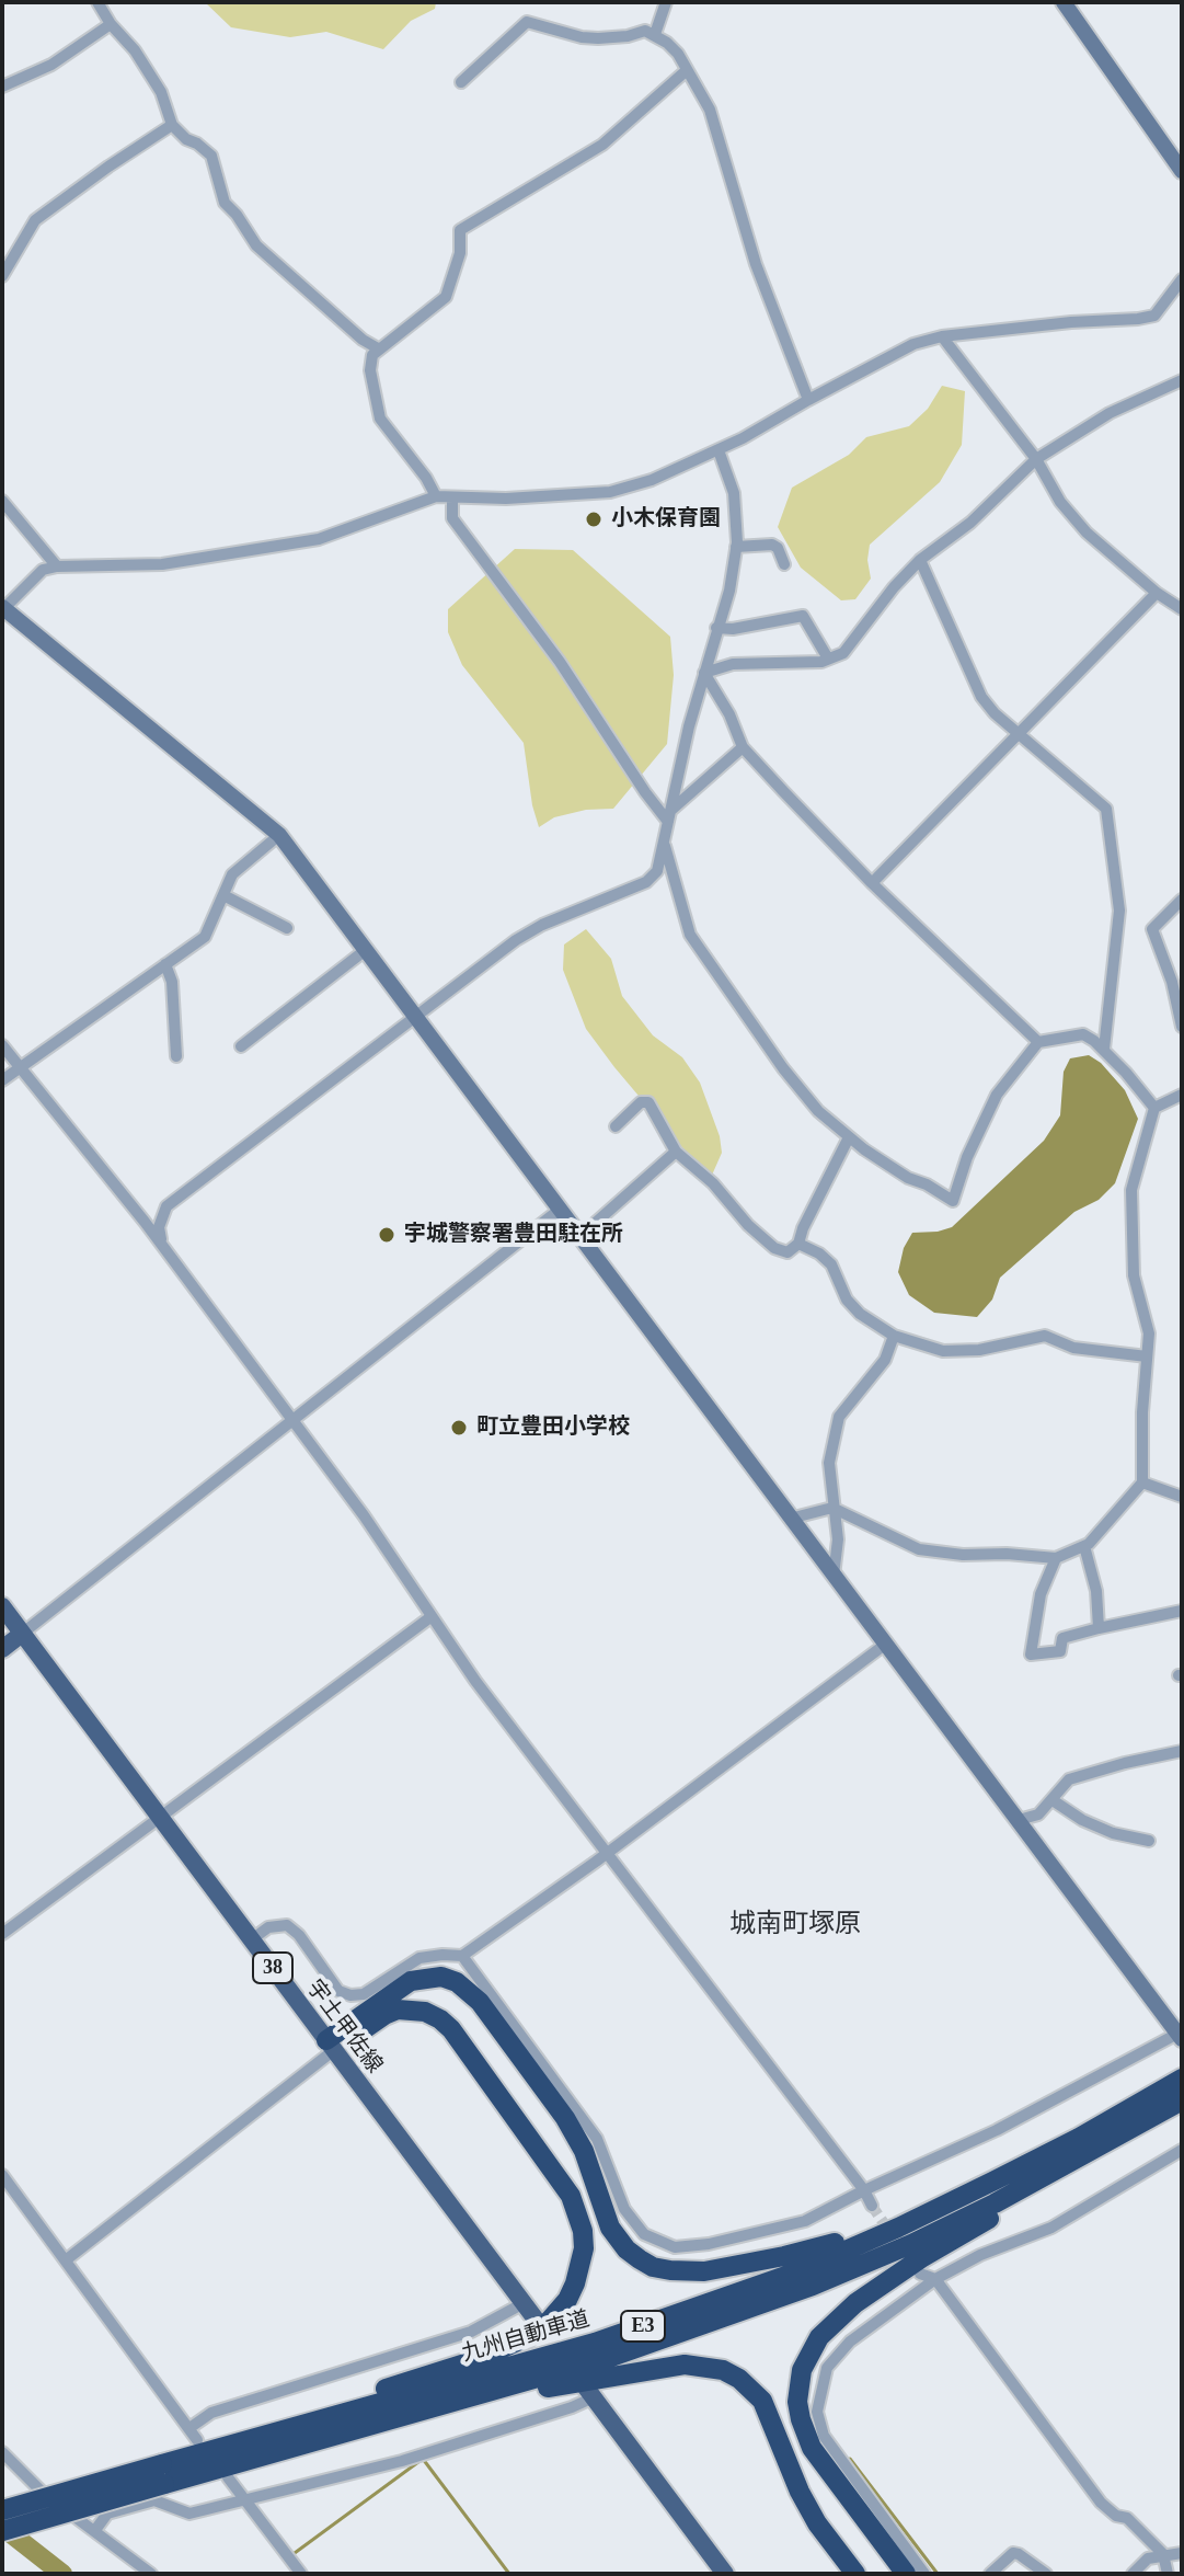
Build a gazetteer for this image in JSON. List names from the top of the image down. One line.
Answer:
{"streets":{"highway":["E3","九州自動車道"],"main road":["38","宇土甲佐線"]},"districts":["城南町塚原"],"places":["小木保育園","宇城警察署豊田駐在所","町立豊田小学校"]}
